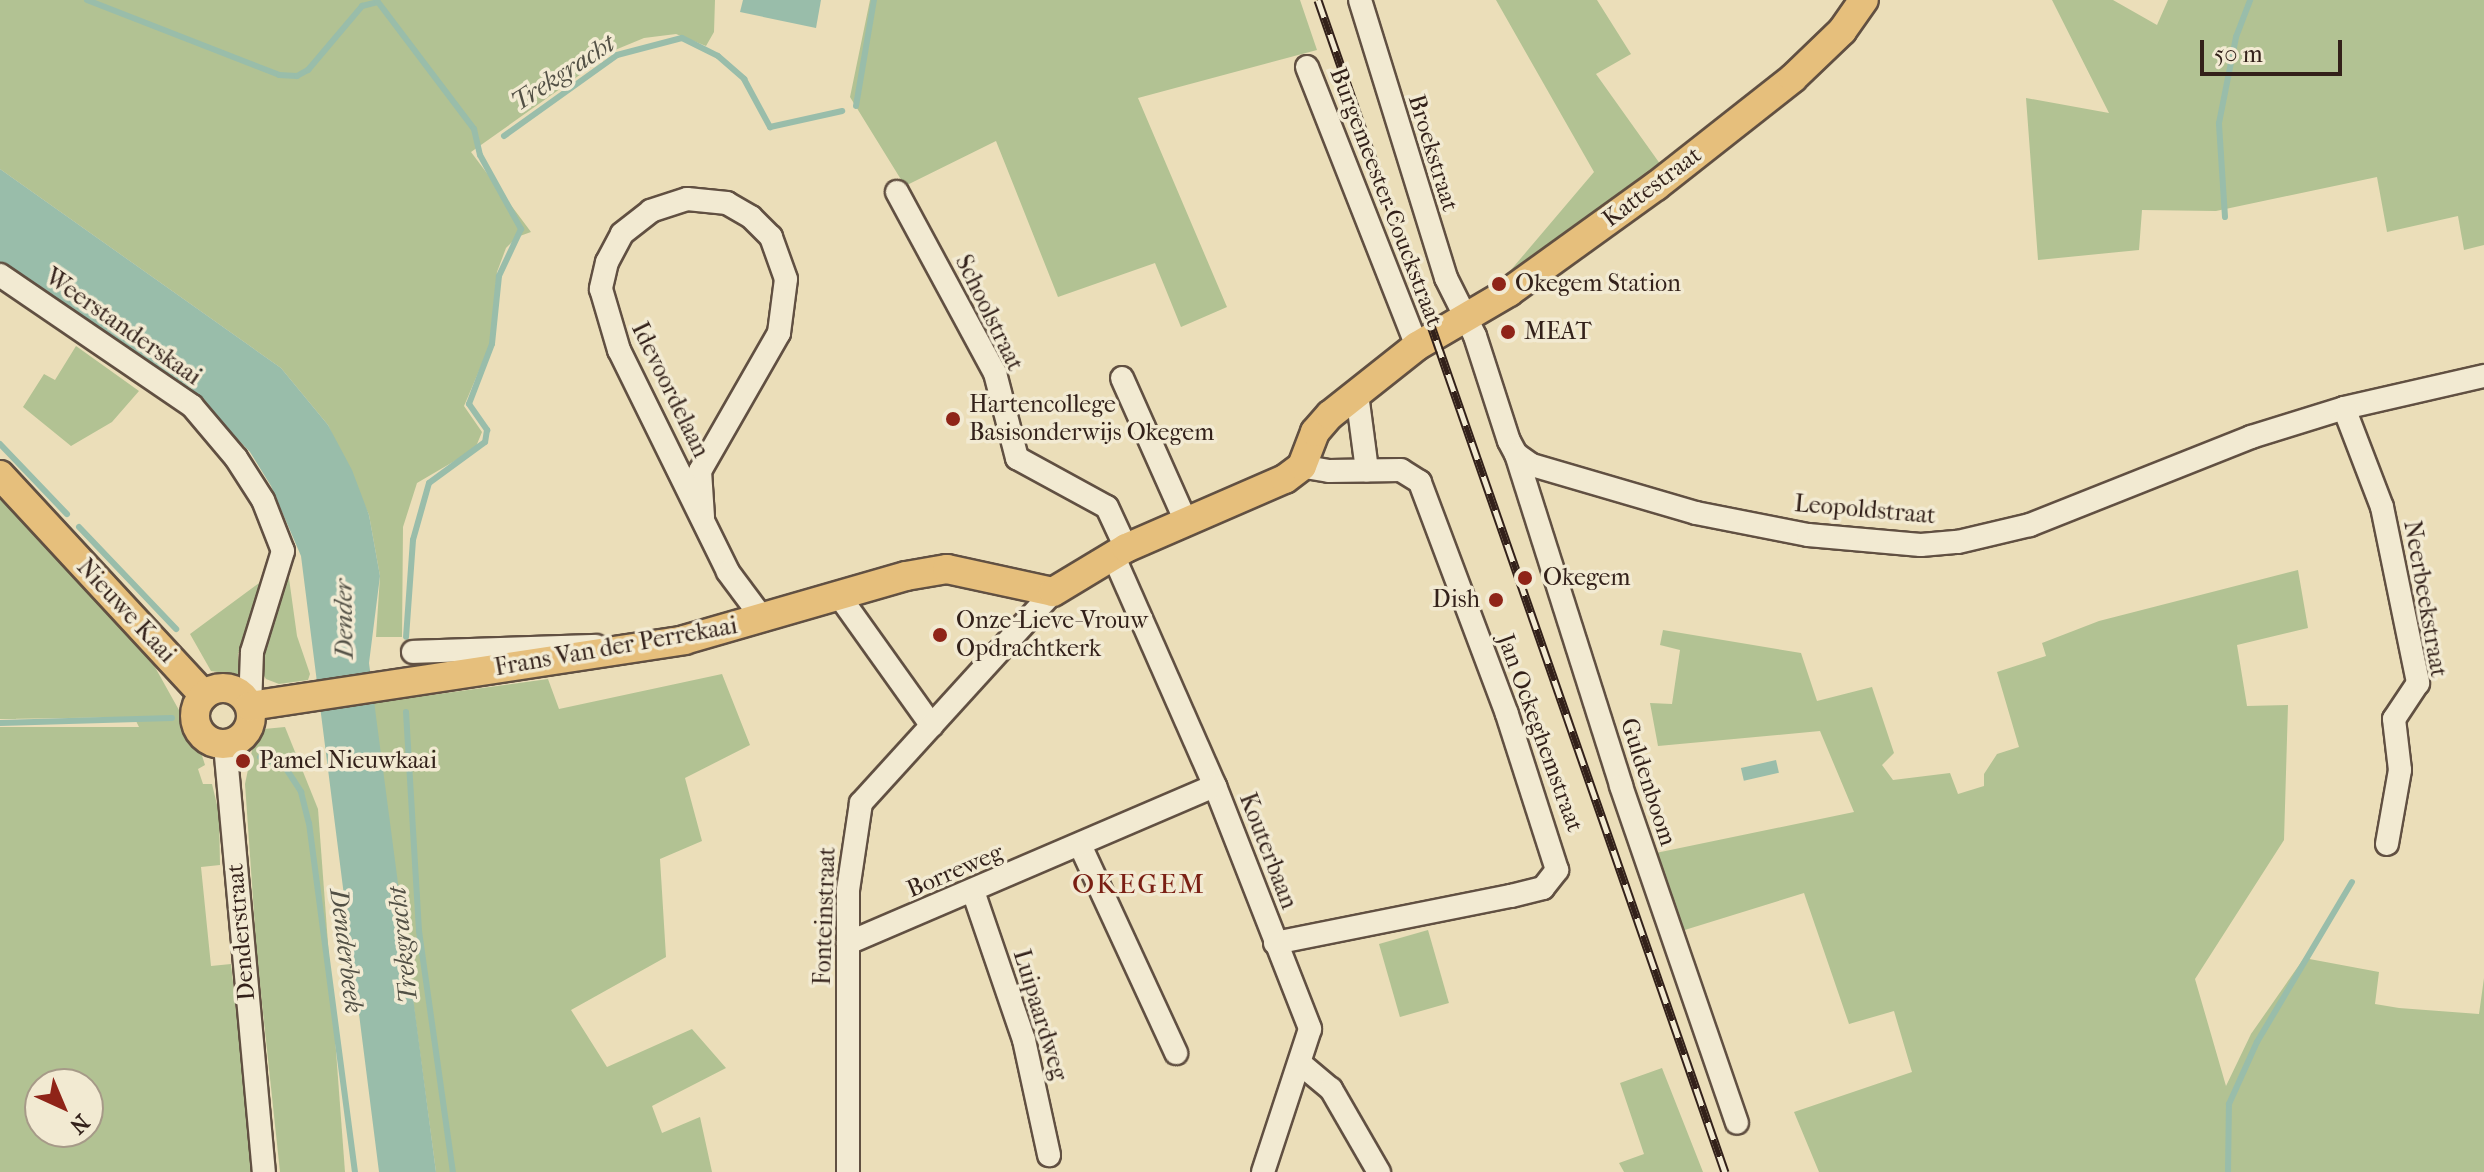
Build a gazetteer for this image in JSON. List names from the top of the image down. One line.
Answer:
{"streets":{"main road":["Kattestraat","Nieuwe Kaai","Frans Van der Perrekaai"],"street":["Broekstraat","Burgemeester Couckstraat","Schoolstraat","Weerstanderskaai","Idevoordelaan","Leopoldstraat","Neerbeekstraat","Jan Ockeghemstraat","Guldenboom","Kouterbaan","Borreweg","Fonteinstraat","Denderstraat","Luipaardweg"]},"crossings":[["Broekstraat","Kattestraat"],["Kattestraat","Burgemeester Couckstraat"],["Schoolstraat","Kouterbaan"],["Weerstanderskaai","Nieuwe Kaai"],["Weerstanderskaai","Frans Van der Perrekaai"],["Weerstanderskaai","Denderstraat"],["Idevoordelaan","Frans Van der Perrekaai"],["Leopoldstraat","Neerbeekstraat"],["Leopoldstraat","Guldenboom"],["Nieuwe Kaai","Frans Van der Perrekaai"],["Nieuwe Kaai","Denderstraat"],["Frans Van der Perrekaai","Fonteinstraat"],["Frans Van der Perrekaai","Denderstraat"],["Jan Ockeghemstraat","Kouterbaan"],["Kouterbaan","Borreweg"],["Borreweg","Fonteinstraat"],["Borreweg","Luipaardweg"]],"districts":["OKEGEM"],"water":["Trekgracht","Dender","Denderbeek"],"places":["Okegem Station","MEAT","Hartencollege Basisonderwijs Okegem","Okegem","Dish","Onze-Lieve-Vrouw Opdrachtkerk","Pamel Nieuwkaai"],"scale_bar":"50 m","north":"bottom right"}
